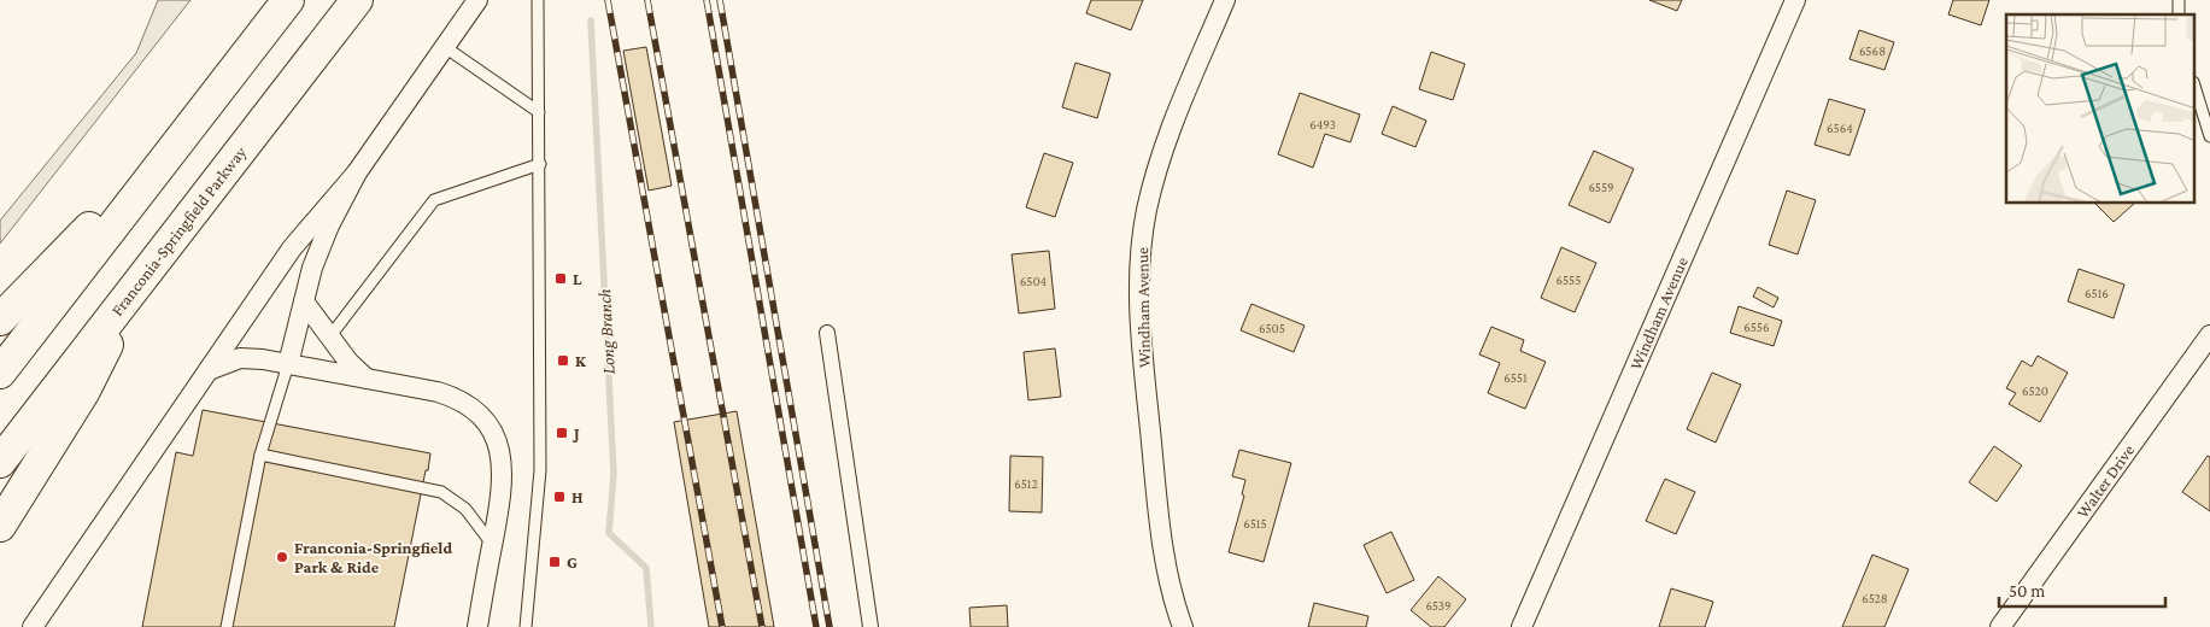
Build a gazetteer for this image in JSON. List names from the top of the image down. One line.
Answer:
{"streets":{"main road":["Franconia-Springfield Parkway"],"street":["Windham Avenue","Walter Drive"]},"water":["Long Branch"],"places":{"transit":["L","K","J","H","G"],"other":["Franconia-Springfield Park & Ride"]},"house_numbers":["6568","6493","6564","6559","6555","6504","6516","6556","6505","6551","6520","6512","6515","6528","6539"],"scale_bar":"50 m"}
